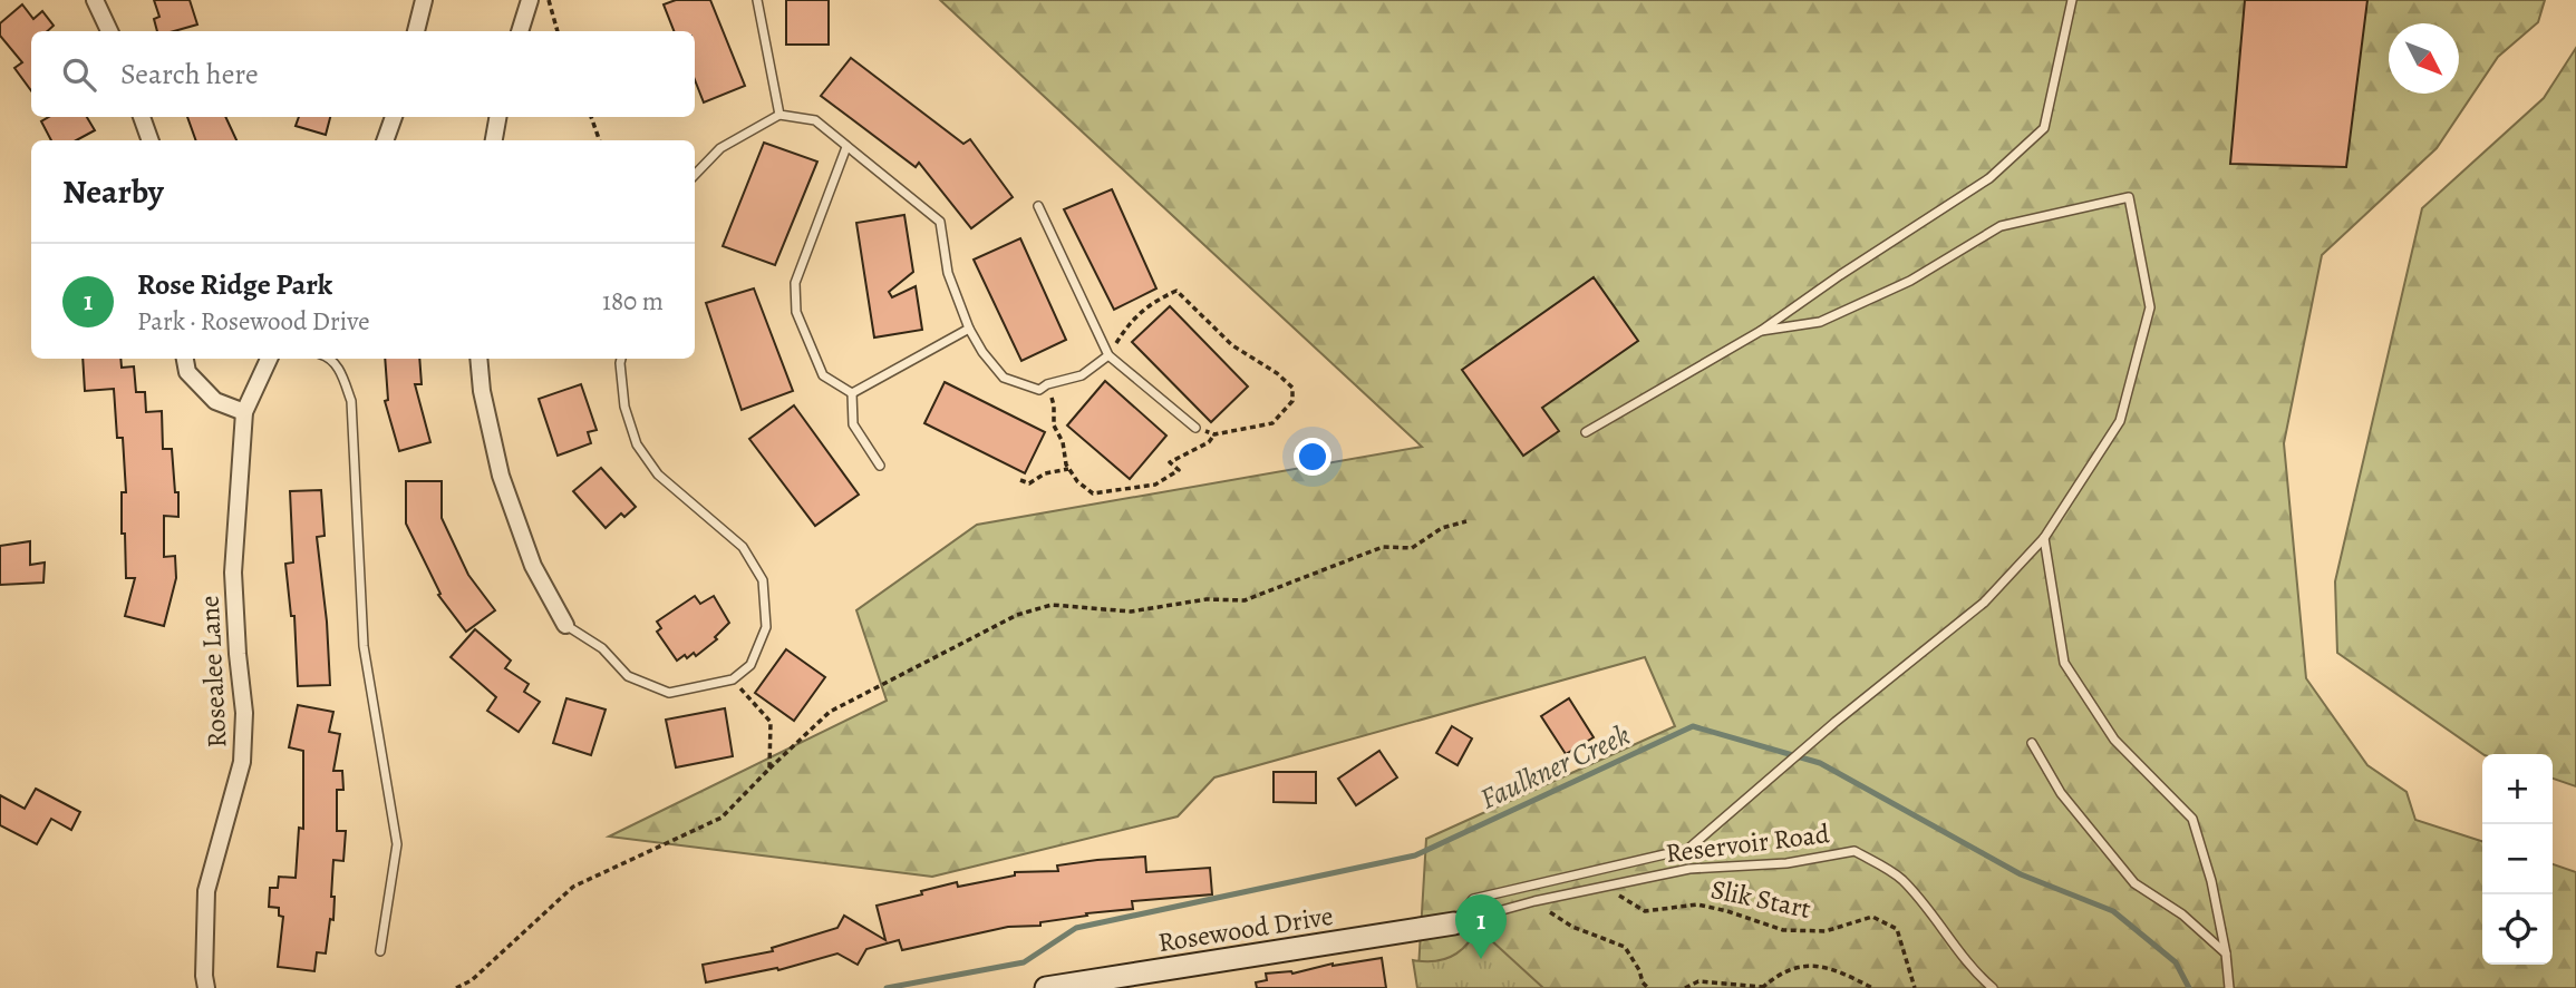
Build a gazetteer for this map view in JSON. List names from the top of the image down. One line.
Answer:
{"streets":{"street":["Rosealee Lane","Rosewood Drive"],"lane":["Reservoir Road"],"path":["Slik Start"]},"crossings":[["Reservoir Road","Slik Start"],["Reservoir Road","Rosewood Drive"]],"water":["Faulkner Creek"],"north":"bottom right","page":{"search":"Search here","heading":"Nearby","list":[{"mark":"1","name":"Rose Ridge Park","note":"Park · Rosewood Drive","value":"180 m"}],"map_buttons":["+","−"],"pins":"1"}}
